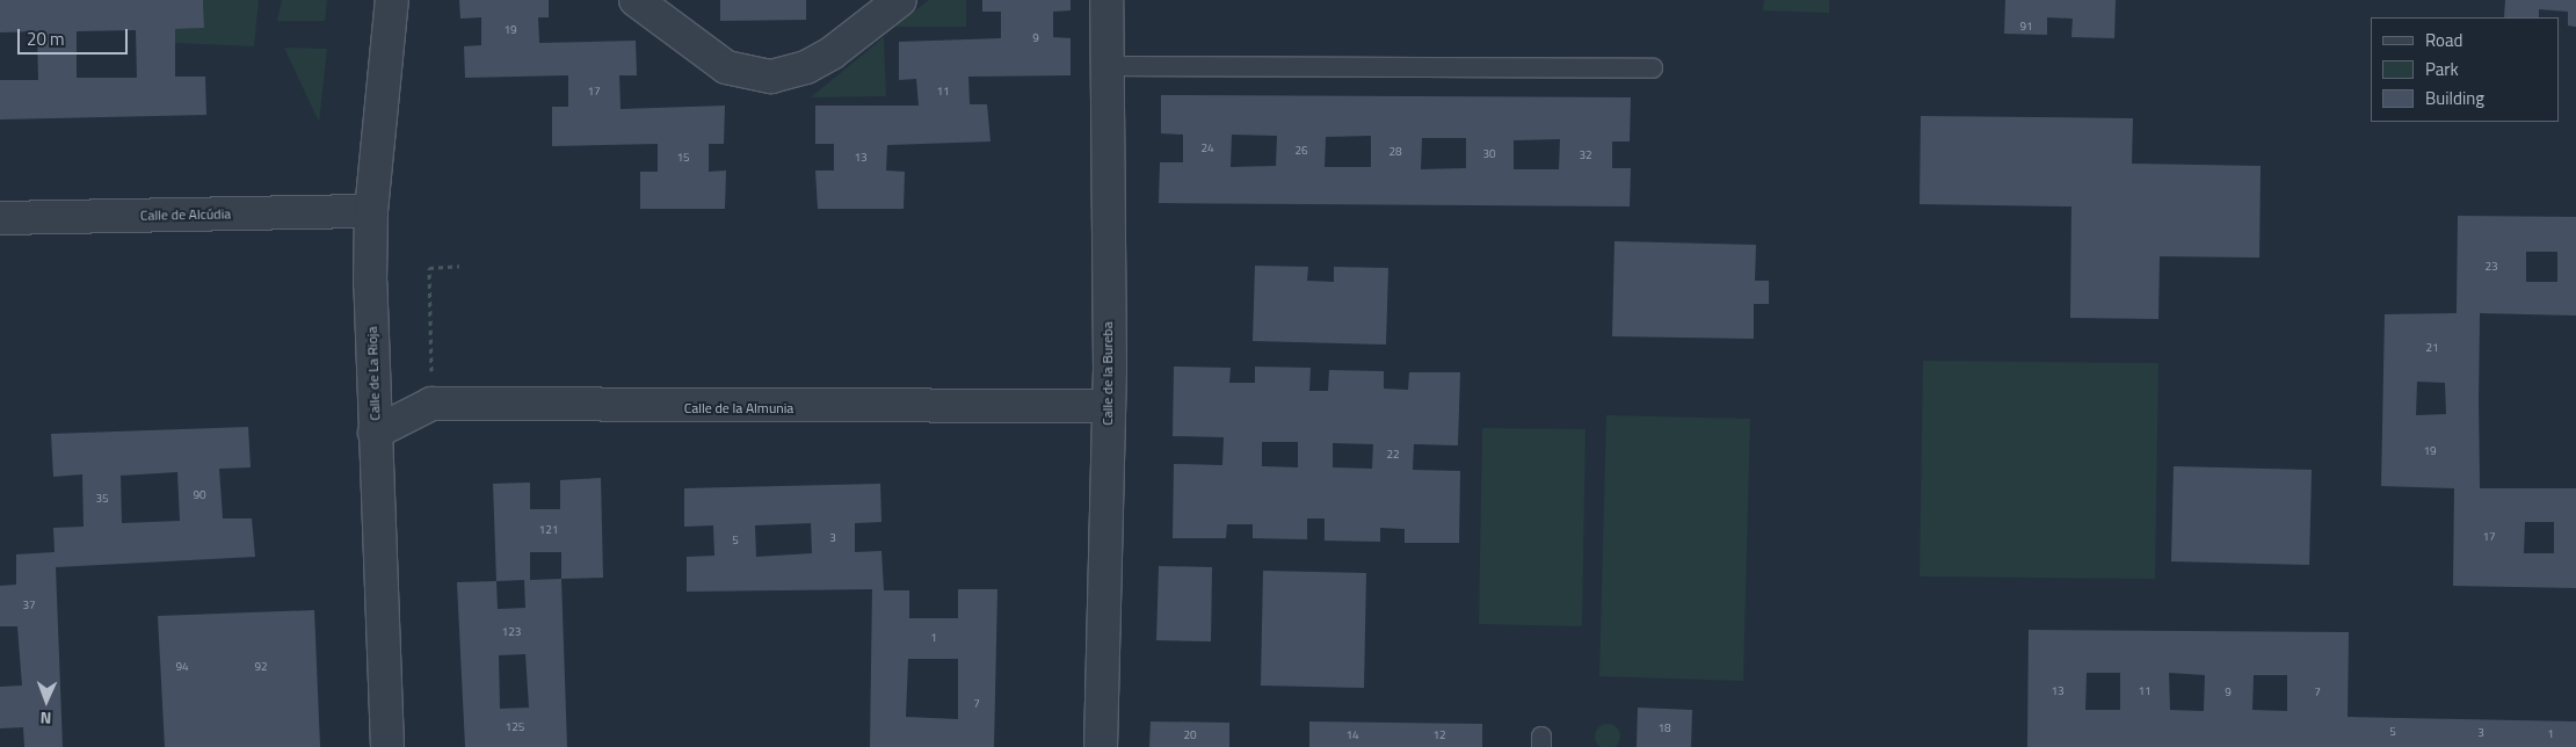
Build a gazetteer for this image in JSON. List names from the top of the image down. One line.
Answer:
{"streets":{"street":["Calle de Alcúdia","Calle de La Rioja","Calle de la Bureba","Calle de la Almunia"]},"crossings":[["Calle de Alcúdia","Calle de La Rioja"],["Calle de La Rioja","Calle de la Almunia"],["Calle de la Bureba","Calle de la Almunia"]],"house_numbers":["91","19","9","17","11","24","26","28","30","32","15","13","23","21","19","22","90","35","121","17","3","5","37","123","1","94","92","13","11","9","7","7","125","18","5","3","1","20","14","12"],"legend":["Road","Park","Building"],"scale_bar":"20 m","north":"bottom"}
